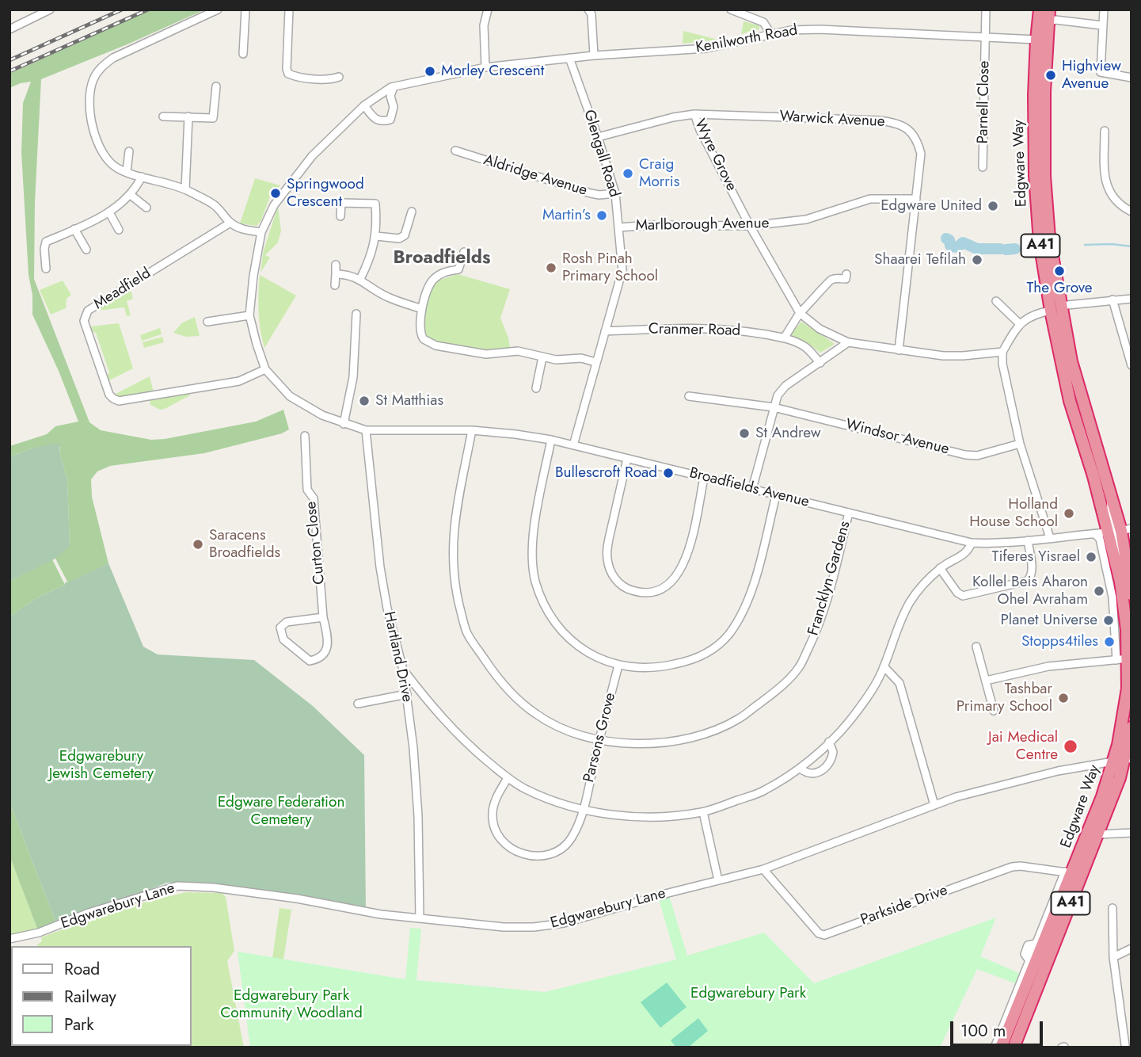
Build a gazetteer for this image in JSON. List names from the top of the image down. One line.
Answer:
{"streets":{"highway":["Edgware Way","A41"],"street":["Kenilworth Road","Parnell Close","Warwick Avenue","Glengall Road","Wyre Grove","Aldridge Avenue","Marlborough Avenue","Meadfield","Cranmer Road","Windsor Avenue","Broadfields Avenue","Curton Close","Francklyn Gardens","Hartland Drive","Parsons Grove","Parkside Drive","Edgwarebury Lane"]},"crossings":[["Kenilworth Road","Parnell Close"],["Kenilworth Road","Glengall Road"],["Kenilworth Road","Edgware Way"],["Kenilworth Road","Meadfield"],["Kenilworth Road","Broadfields Avenue"],["Warwick Avenue","Glengall Road"],["Warwick Avenue","Wyre Grove"],["Warwick Avenue","Marlborough Avenue"],["Glengall Road","Aldridge Avenue"],["Glengall Road","Marlborough Avenue"],["Glengall Road","Cranmer Road"],["Glengall Road","Broadfields Avenue"],["Wyre Grove","Marlborough Avenue"],["Edgware Way","A41"],["Edgware Way","Broadfields Avenue"],["Edgware Way","Parkside Drive"],["Edgware Way","Edgwarebury Lane"],["A41","Broadfields Avenue"],["Meadfield","Broadfields Avenue"],["Broadfields Avenue","Francklyn Gardens"],["Broadfields Avenue","Hartland Drive"],["Francklyn Gardens","Parsons Grove"],["Hartland Drive","Edgwarebury Lane"],["Parkside Drive","Edgwarebury Lane"]],"districts":["Broadfields"],"parks":["Edgwarebury Jewish Cemetery","Edgware Federation Cemetery","Edgwarebury Park","Edgwarebury Park Community Woodland"],"places":["Morley Crescent","Highview Avenue","Craig Morris","Springwood Crescent","Edgware United","Martin’s","Shaarei Tefilah","Rosh Pinah Primary School","The Grove","St Matthias","St Andrew","Bullescroft Road","Holland House School","Saracens Broadfields","Tiferes Yisrael","Kollel Beis Aharon Ohel Avraham","Planet Universe","Stopps4tiles","Tashbar Primary School","Jai Medical Centre"],"legend":["Road","Railway","Park"],"scale_bar":"100 m"}
